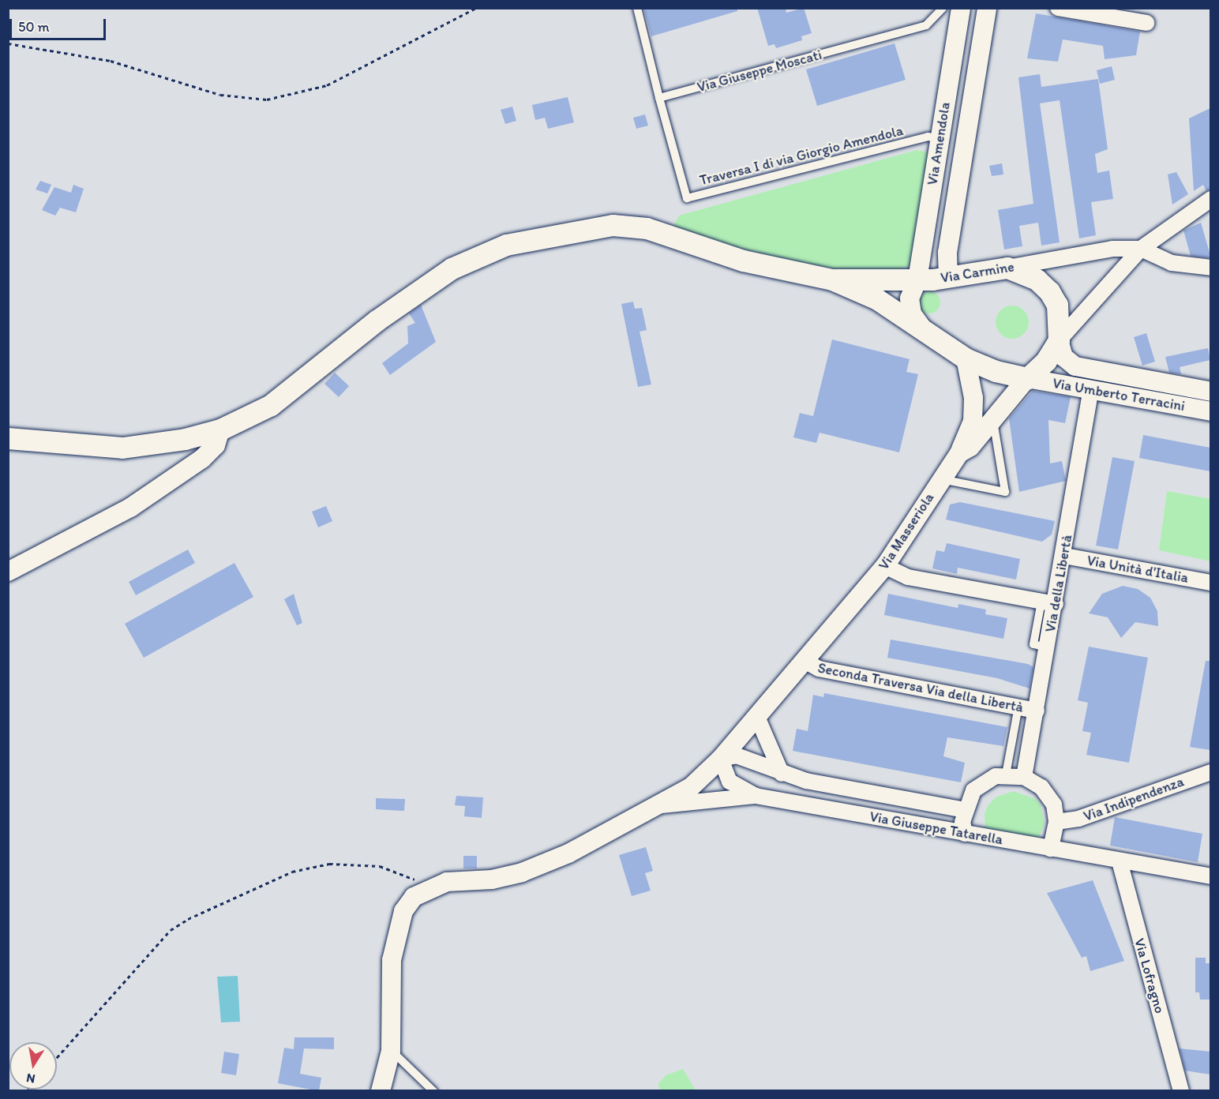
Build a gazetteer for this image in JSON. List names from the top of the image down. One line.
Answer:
{"streets":{"main road":["Via Carmine","Via Masseriola"],"street":["Via Amendola","Via Umberto Terracini","Via Unità d'Italia","Via della Libertà","Seconda Traversa Via della Libertà","Via Indipendenza","Via Giuseppe Tatarella","Via Lofragno"],"lane":["Via Giuseppe Moscati","Traversa I di via Giorgio Amendola"]},"crossings":[["Via Giuseppe Moscati","Traversa I di via Giorgio Amendola"],["Via Amendola","Traversa I di via Giorgio Amendola"],["Via Amendola","Via Carmine"],["Via Amendola","Via Umberto Terracini"],["Via Amendola","Via Masseriola"],["Via Carmine","Via Umberto Terracini"],["Via Carmine","Via Masseriola"],["Via Umberto Terracini","Via Masseriola"],["Via Umberto Terracini","Via della Libertà"],["Via Masseriola","Seconda Traversa Via della Libertà"],["Via Masseriola","Via Giuseppe Tatarella"],["Via Unità d'Italia","Via della Libertà"],["Via della Libertà","Seconda Traversa Via della Libertà"],["Via della Libertà","Via Indipendenza"],["Via della Libertà","Via Giuseppe Tatarella"],["Via Indipendenza","Via Giuseppe Tatarella"],["Via Giuseppe Tatarella","Via Lofragno"]],"scale_bar":"50 m","north":"bottom"}
